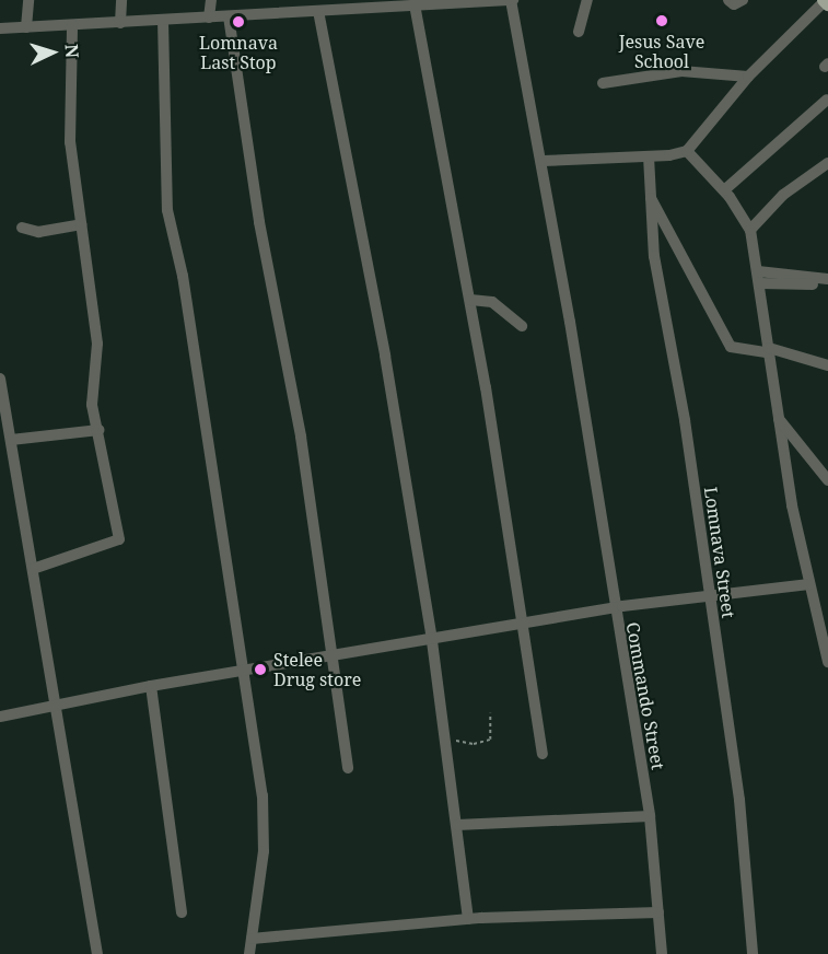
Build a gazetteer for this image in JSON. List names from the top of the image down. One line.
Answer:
{"streets":{"street":["Lomnava Street","Commando Street"]},"places":["Jesus Save School","Lomnava Last Stop","Stelee Drug store"],"north":"right"}
